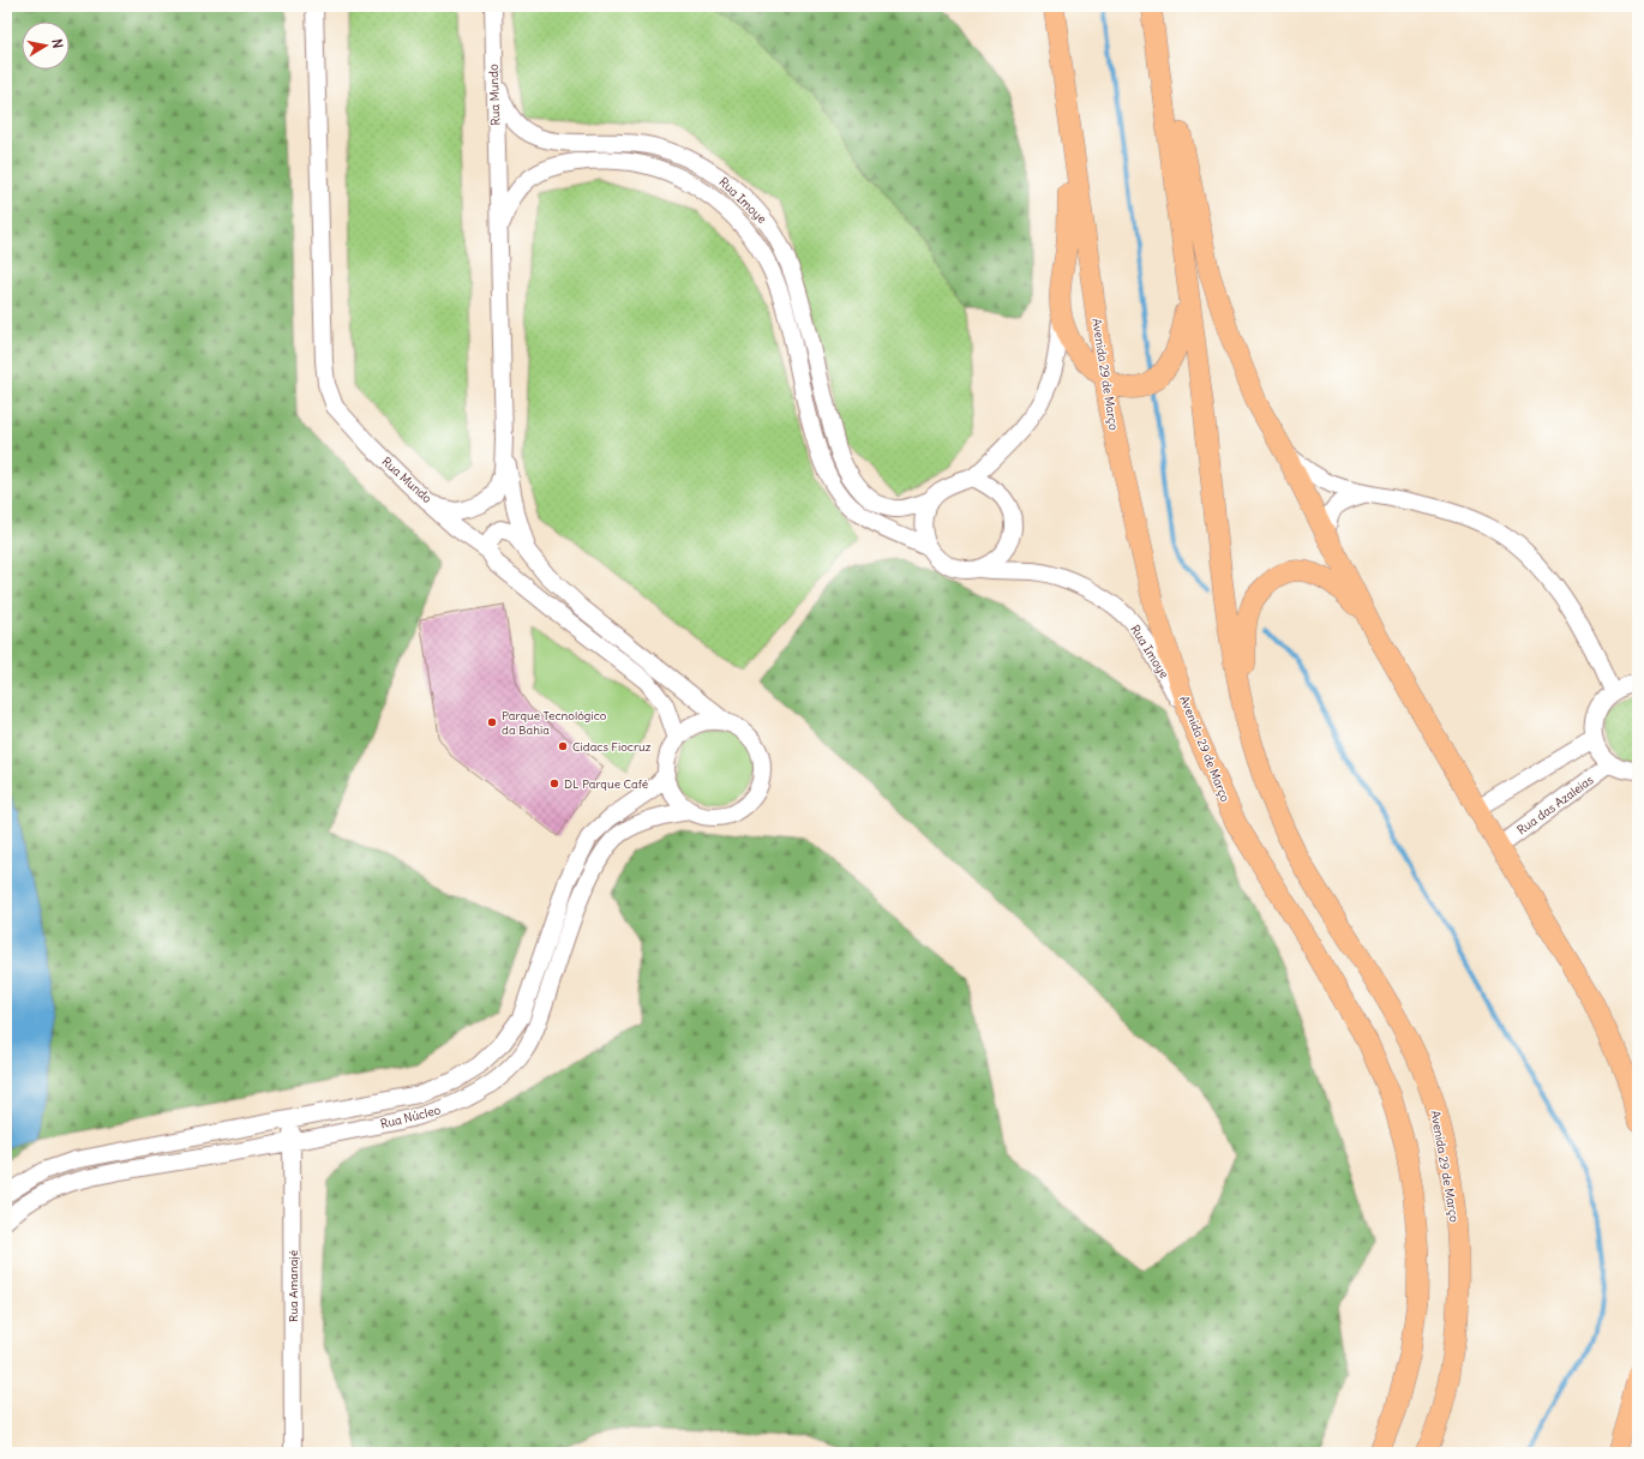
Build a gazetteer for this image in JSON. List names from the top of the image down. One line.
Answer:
{"streets":{"main road":["Avenida 29 de Março"],"street":["Rua Mundo","Rua Imoye","Rua das Azaleias","Rua Núcleo","Rua Amanajé"]},"crossings":[["Rua Mundo","Rua Imoye"],["Rua Imoye","Avenida 29 de Março"],["Rua Núcleo","Rua Amanajé"]],"places":["Parque Tecnológico da Bahia","Cidacs Fiocruz","DL Parque Café"],"north":"right"}
